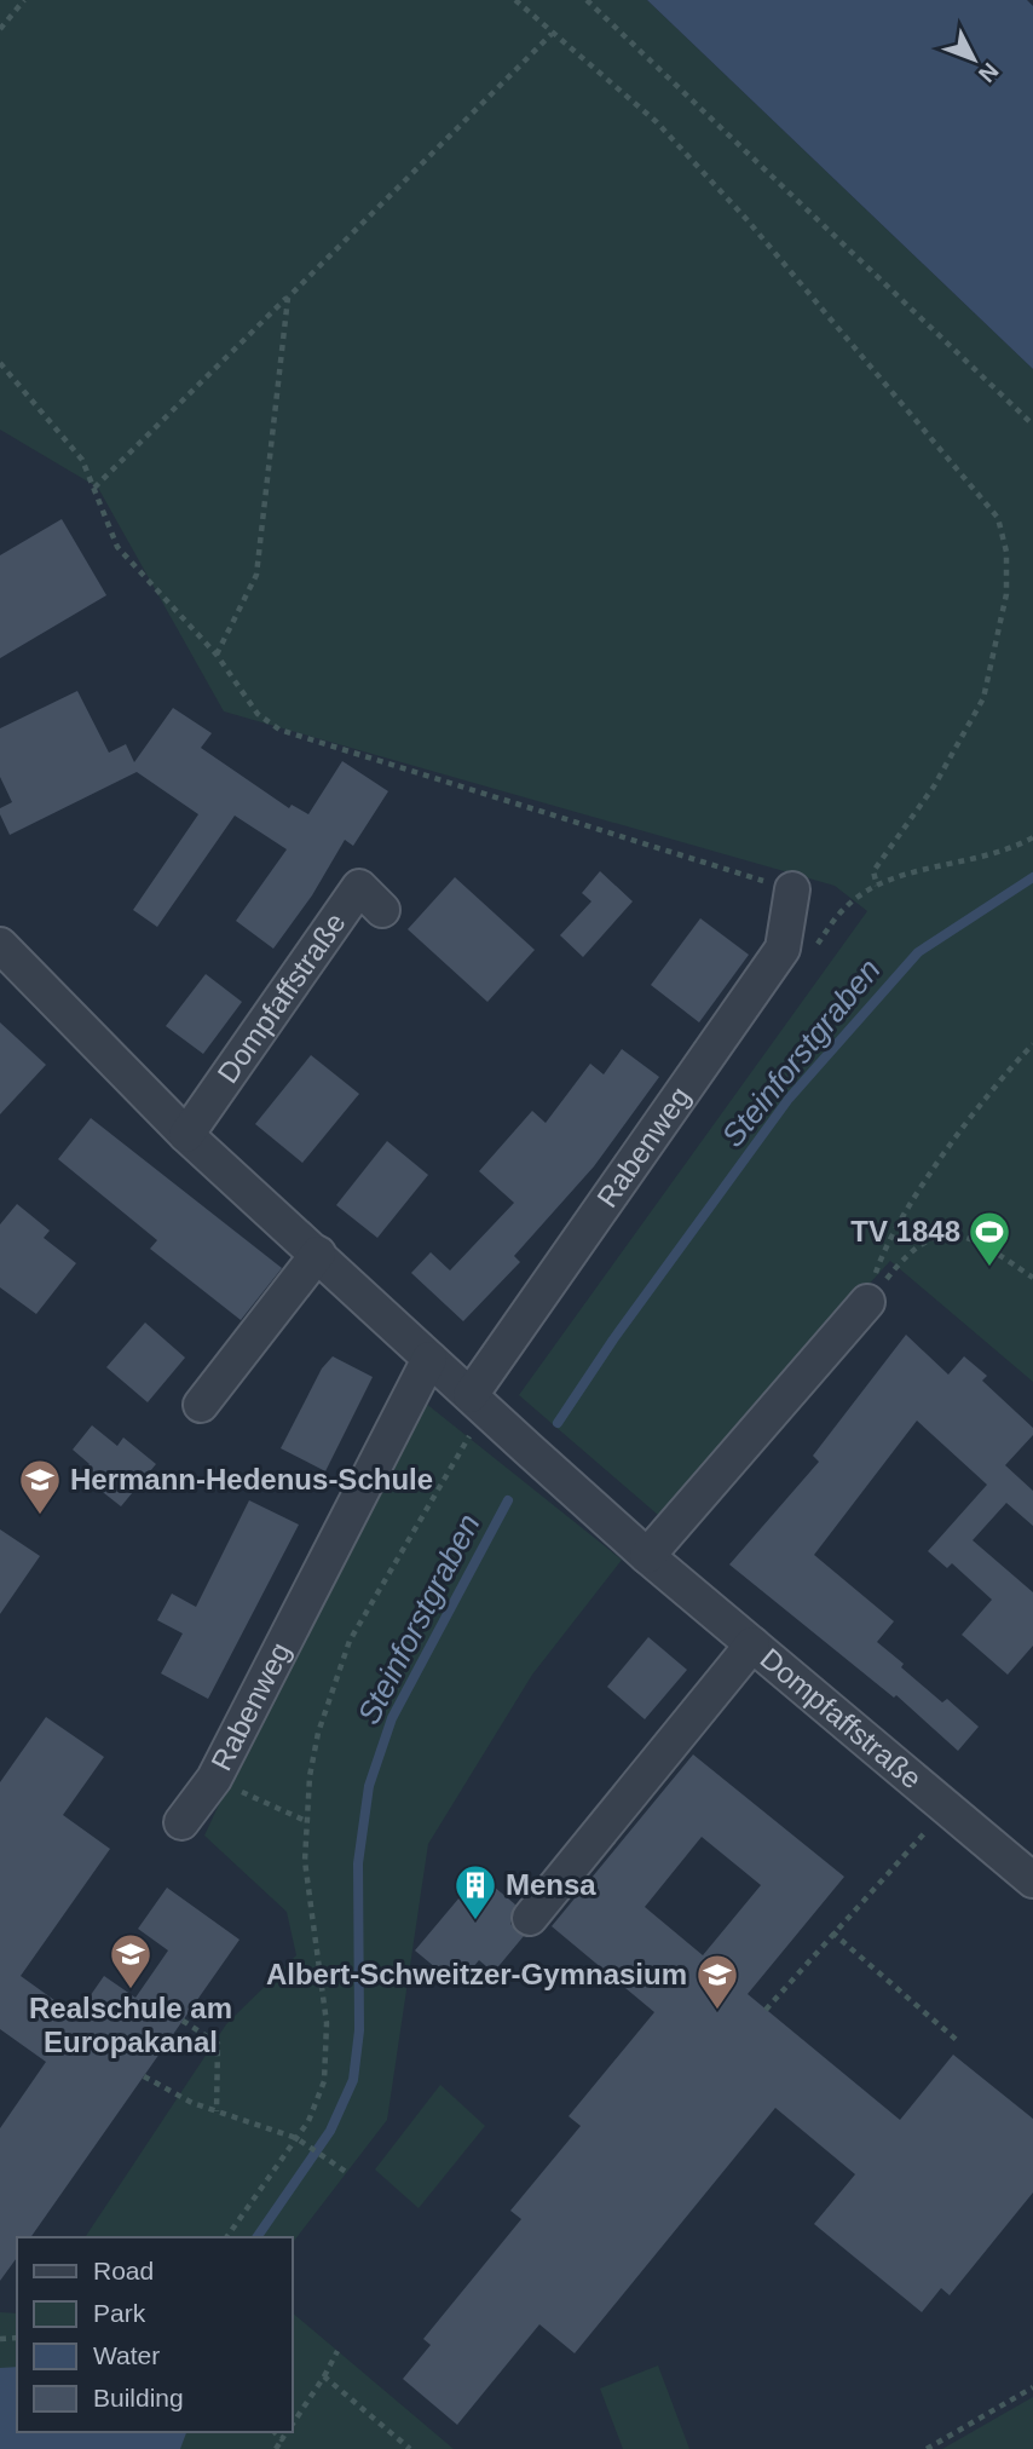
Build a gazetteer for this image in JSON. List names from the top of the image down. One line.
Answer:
{"streets":{"street":["Dompfaffstraße","Rabenweg"]},"crossings":[["Dompfaffstraße","Rabenweg"]],"water":["Steinforstgraben"],"places":{"sports":["TV 1848"],"school or university":["Hermann-Hedenus-Schule","Realschule am Europakanal","Albert-Schweitzer-Gymnasium"],"building":["Mensa"]},"legend":["Road","Park","Water","Building"],"north":"bottom right"}
